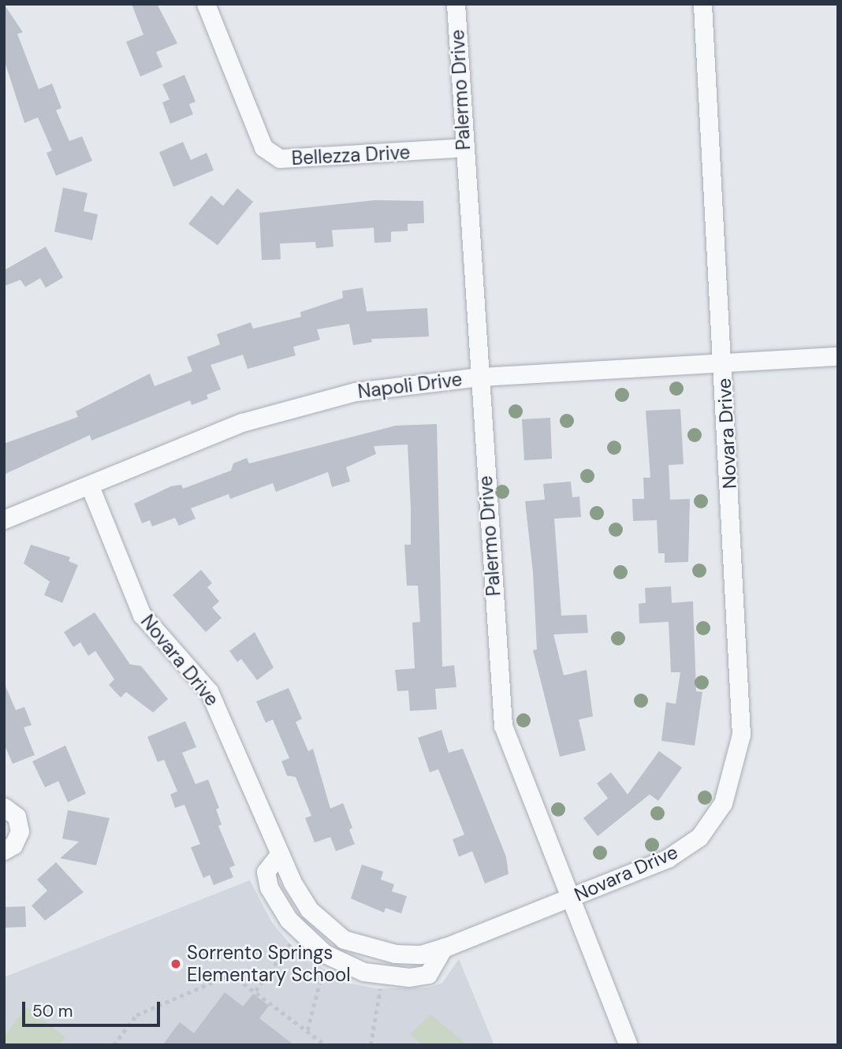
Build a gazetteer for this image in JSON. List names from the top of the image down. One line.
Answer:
{"streets":{"street":["Palermo Drive","Bellezza Drive","Napoli Drive","Novara Drive"]},"crossings":[["Palermo Drive","Bellezza Drive"],["Palermo Drive","Napoli Drive"],["Palermo Drive","Novara Drive"],["Napoli Drive","Novara Drive"]],"places":["Sorrento Springs Elementary School"],"scale_bar":"50 m"}
